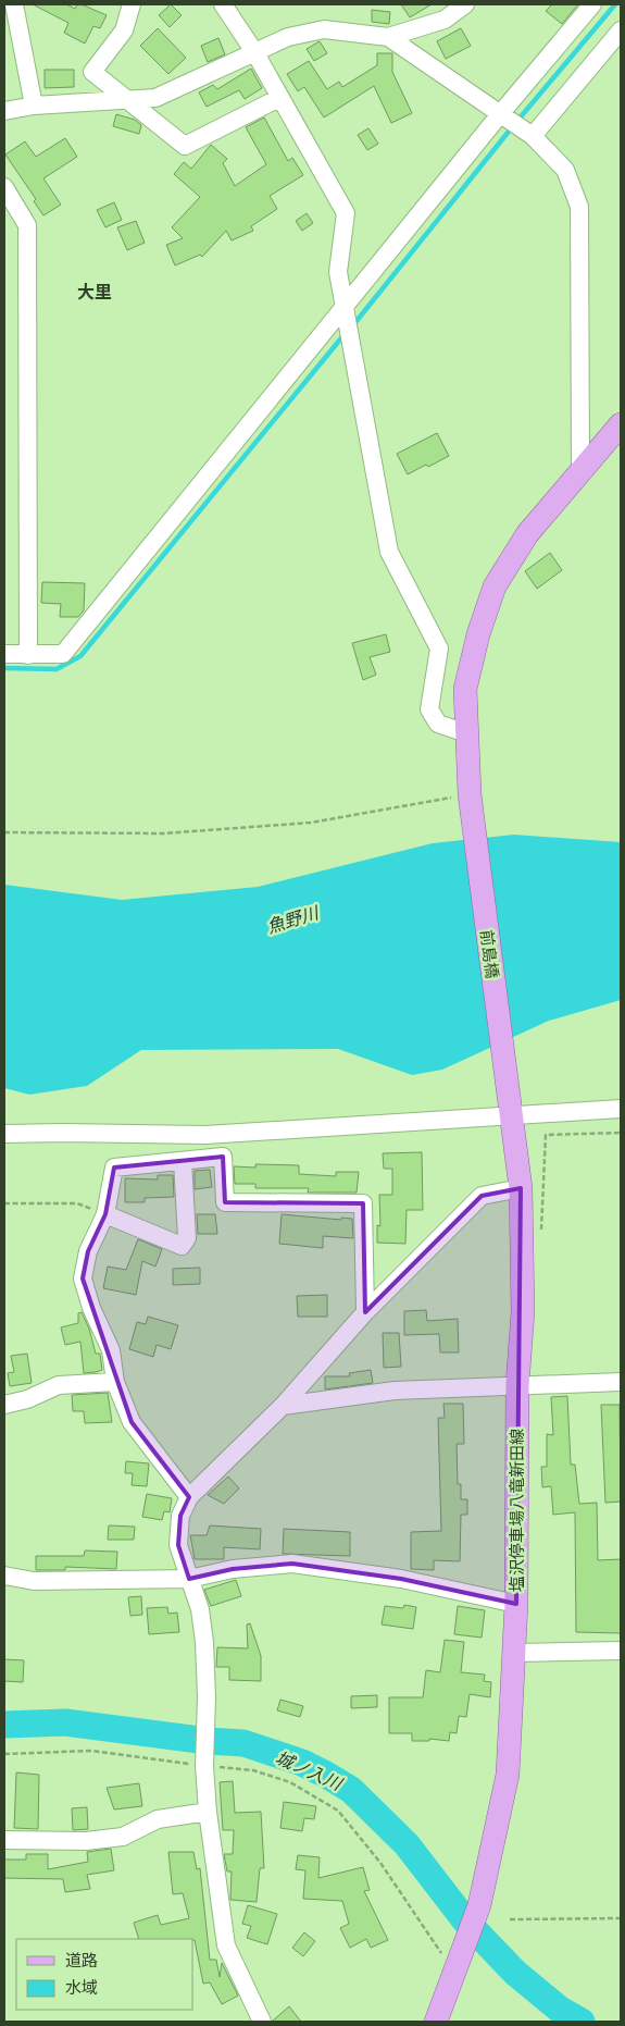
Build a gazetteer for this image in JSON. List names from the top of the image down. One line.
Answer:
{"streets":{"main road":["前島橋","塩沢停車場八竜新田線"]},"crossings":[["前島橋","塩沢停車場八竜新田線"]],"districts":["大里"],"water":["魚野川","城ノ入川"],"legend":["道路","水域"]}
